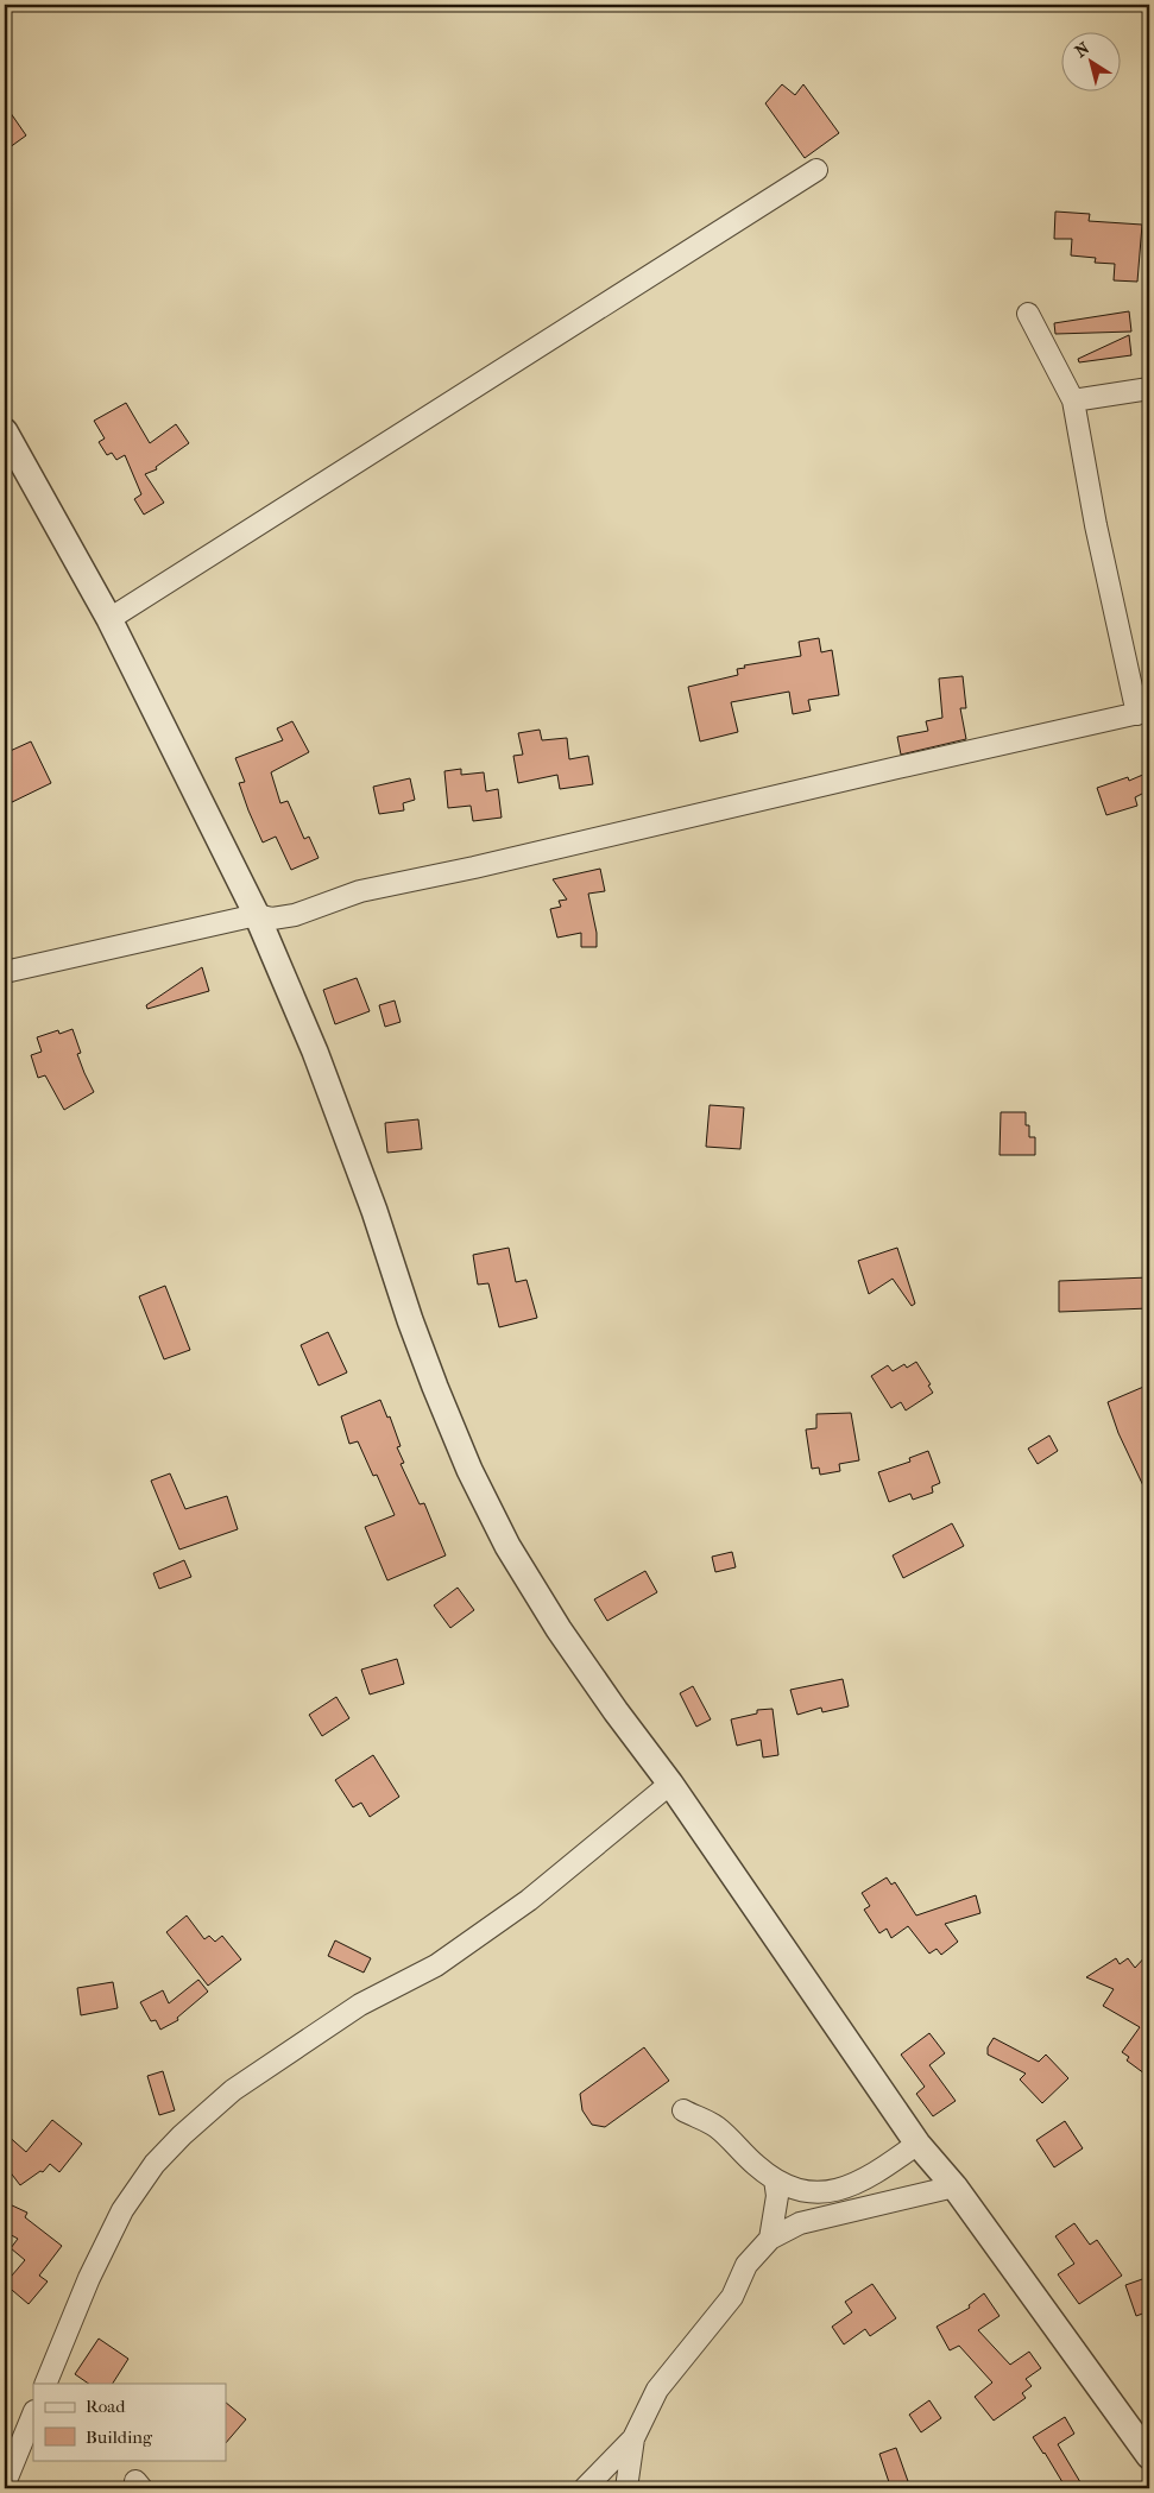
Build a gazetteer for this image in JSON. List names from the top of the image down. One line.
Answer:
{"legend":["Road","Building"],"north":"top left"}
